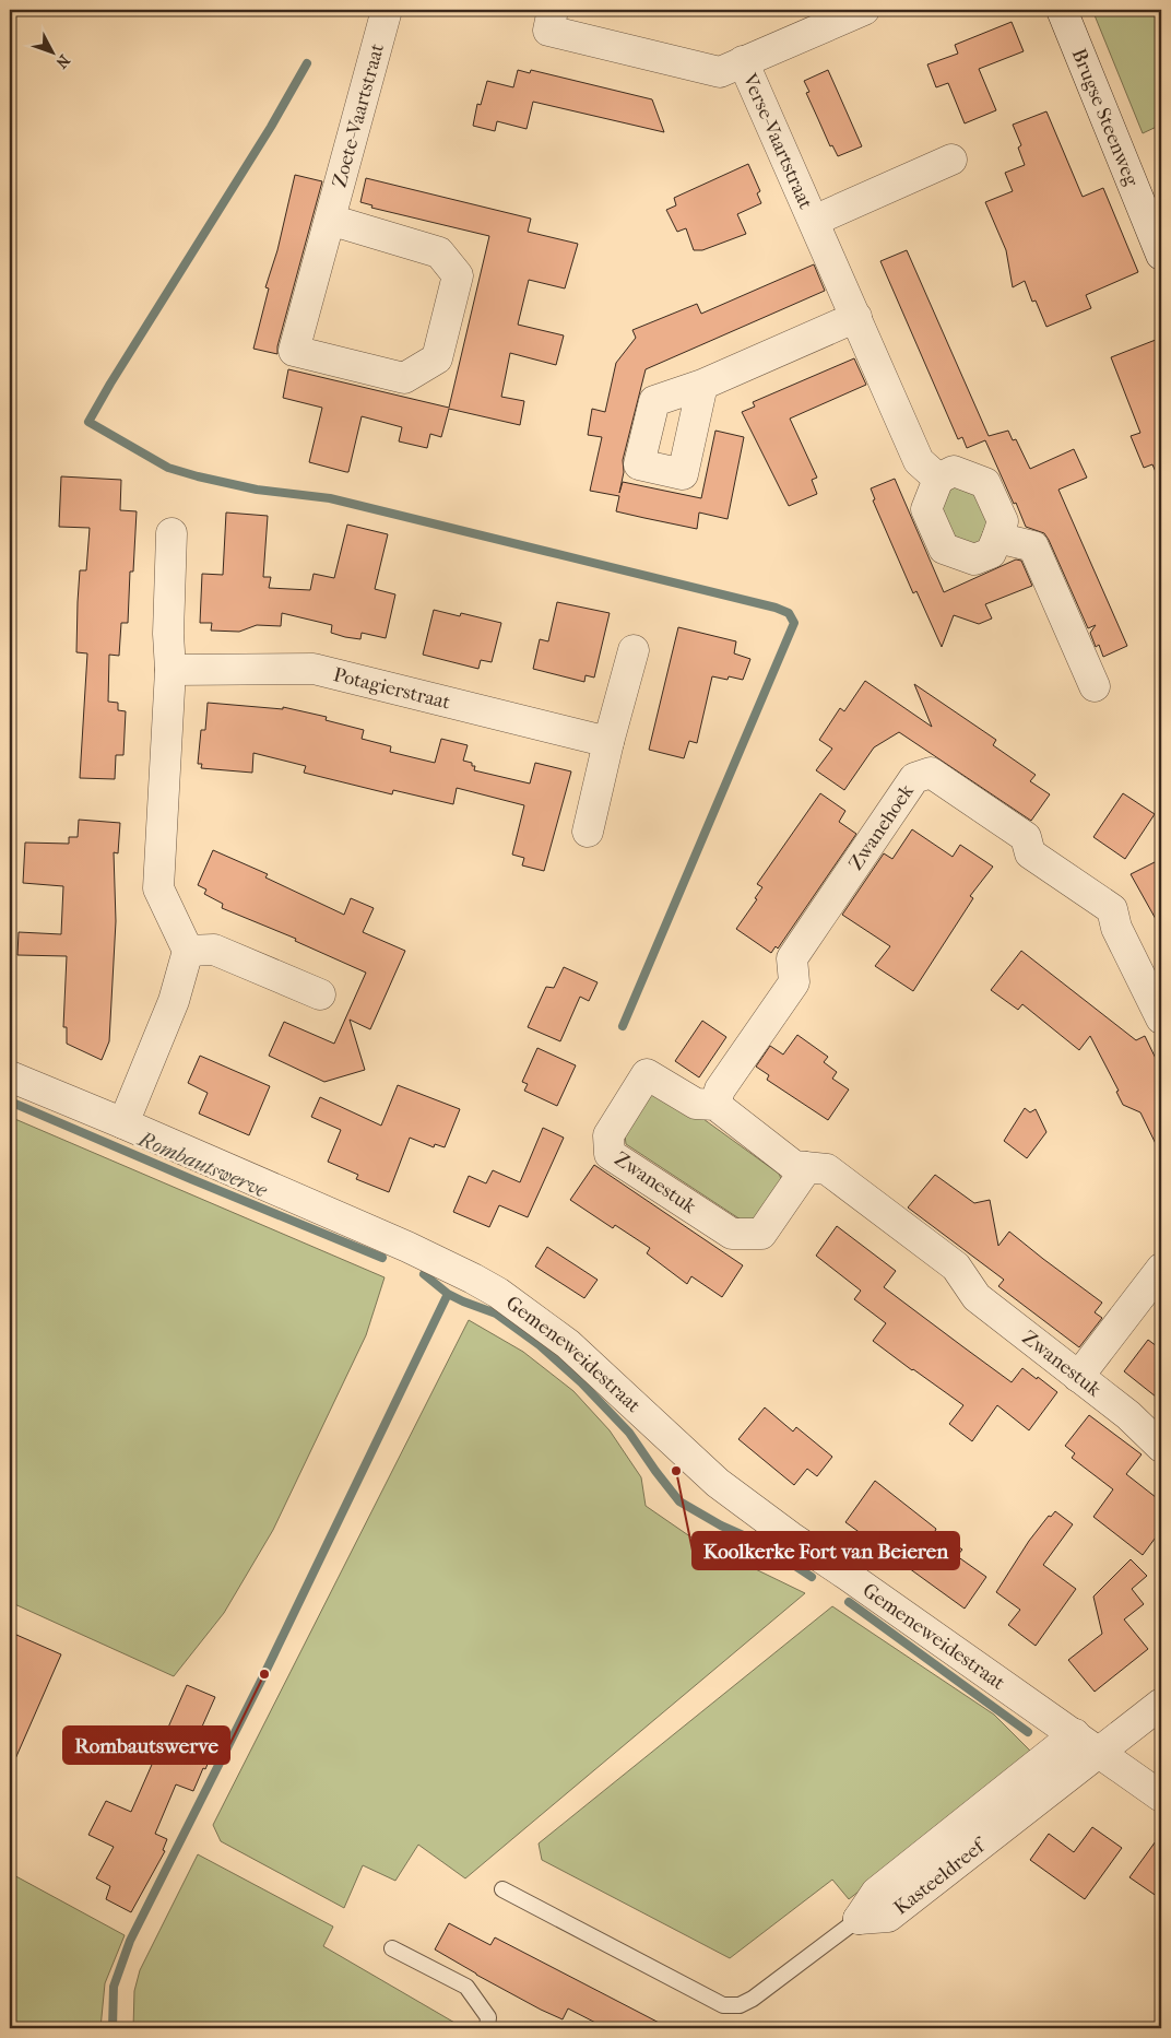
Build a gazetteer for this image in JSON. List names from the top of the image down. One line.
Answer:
{"streets":{"street":["Zoete-Vaartstraat","Brugse Steenweg","Verse-Vaartstraat","Potagierstraat","Zwanehoek","Zwanestuk","Gemeneweidestraat","Kasteeldreef"]},"crossings":[["Zwanehoek","Zwanestuk"],["Gemeneweidestraat","Kasteeldreef"]],"water":["Rombautswerve"],"places":["Koolkerke Fort van Beieren","Rombautswerve"],"north":"bottom right"}
